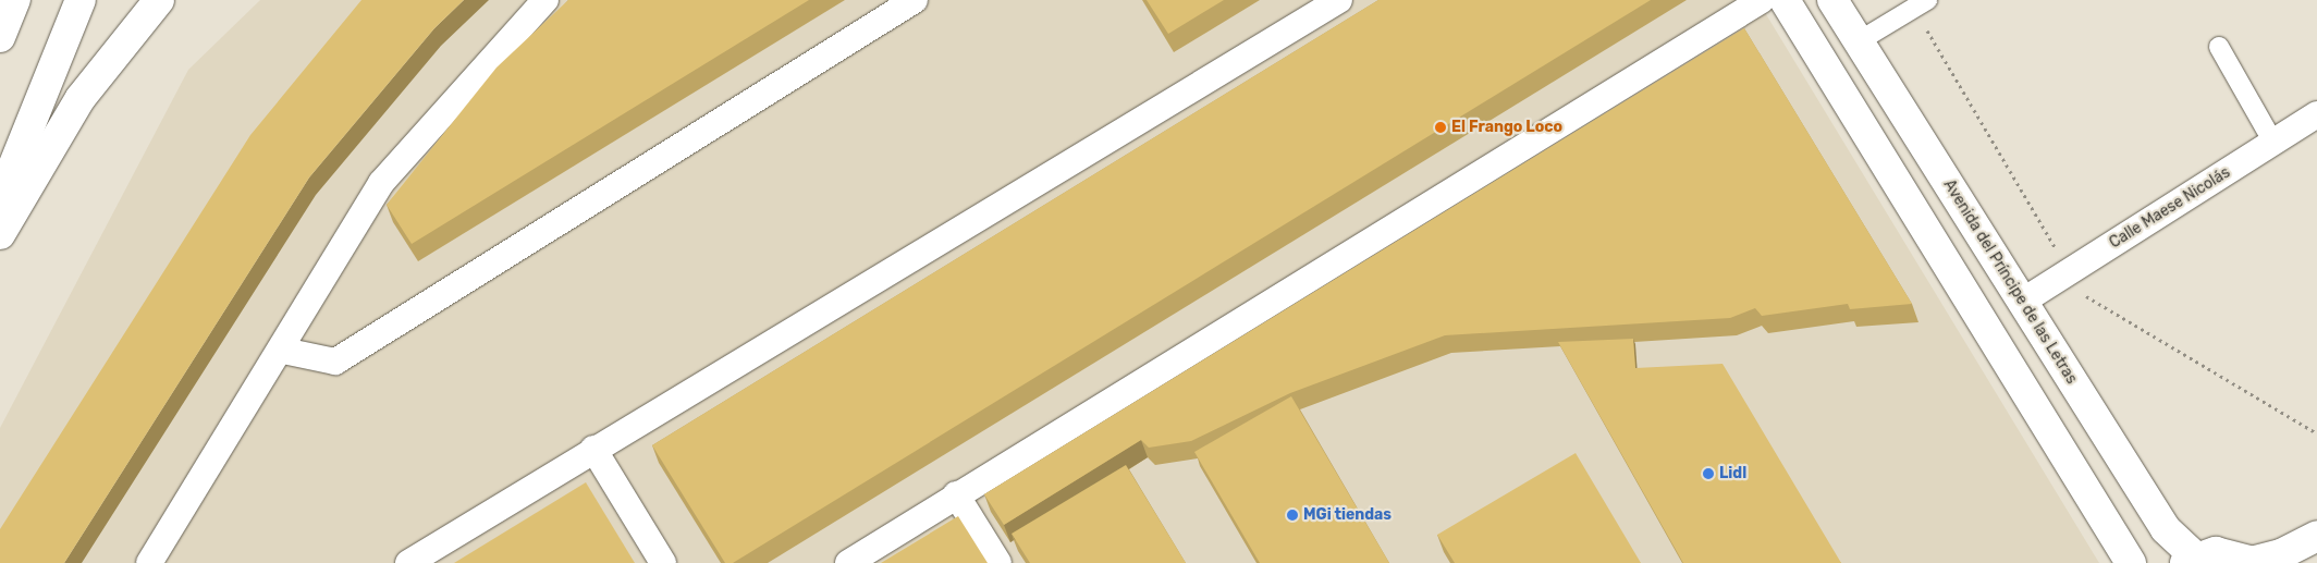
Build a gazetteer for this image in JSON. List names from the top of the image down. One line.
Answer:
{"streets":{"main road":["Avenida del Príncipe de las Letras"],"street":["Calle Maese Nicolás"]},"crossings":[["Calle Maese Nicolás","Avenida del Príncipe de las Letras"]],"places":["El Frango Loco","Lidl","MGi tiendas"]}
